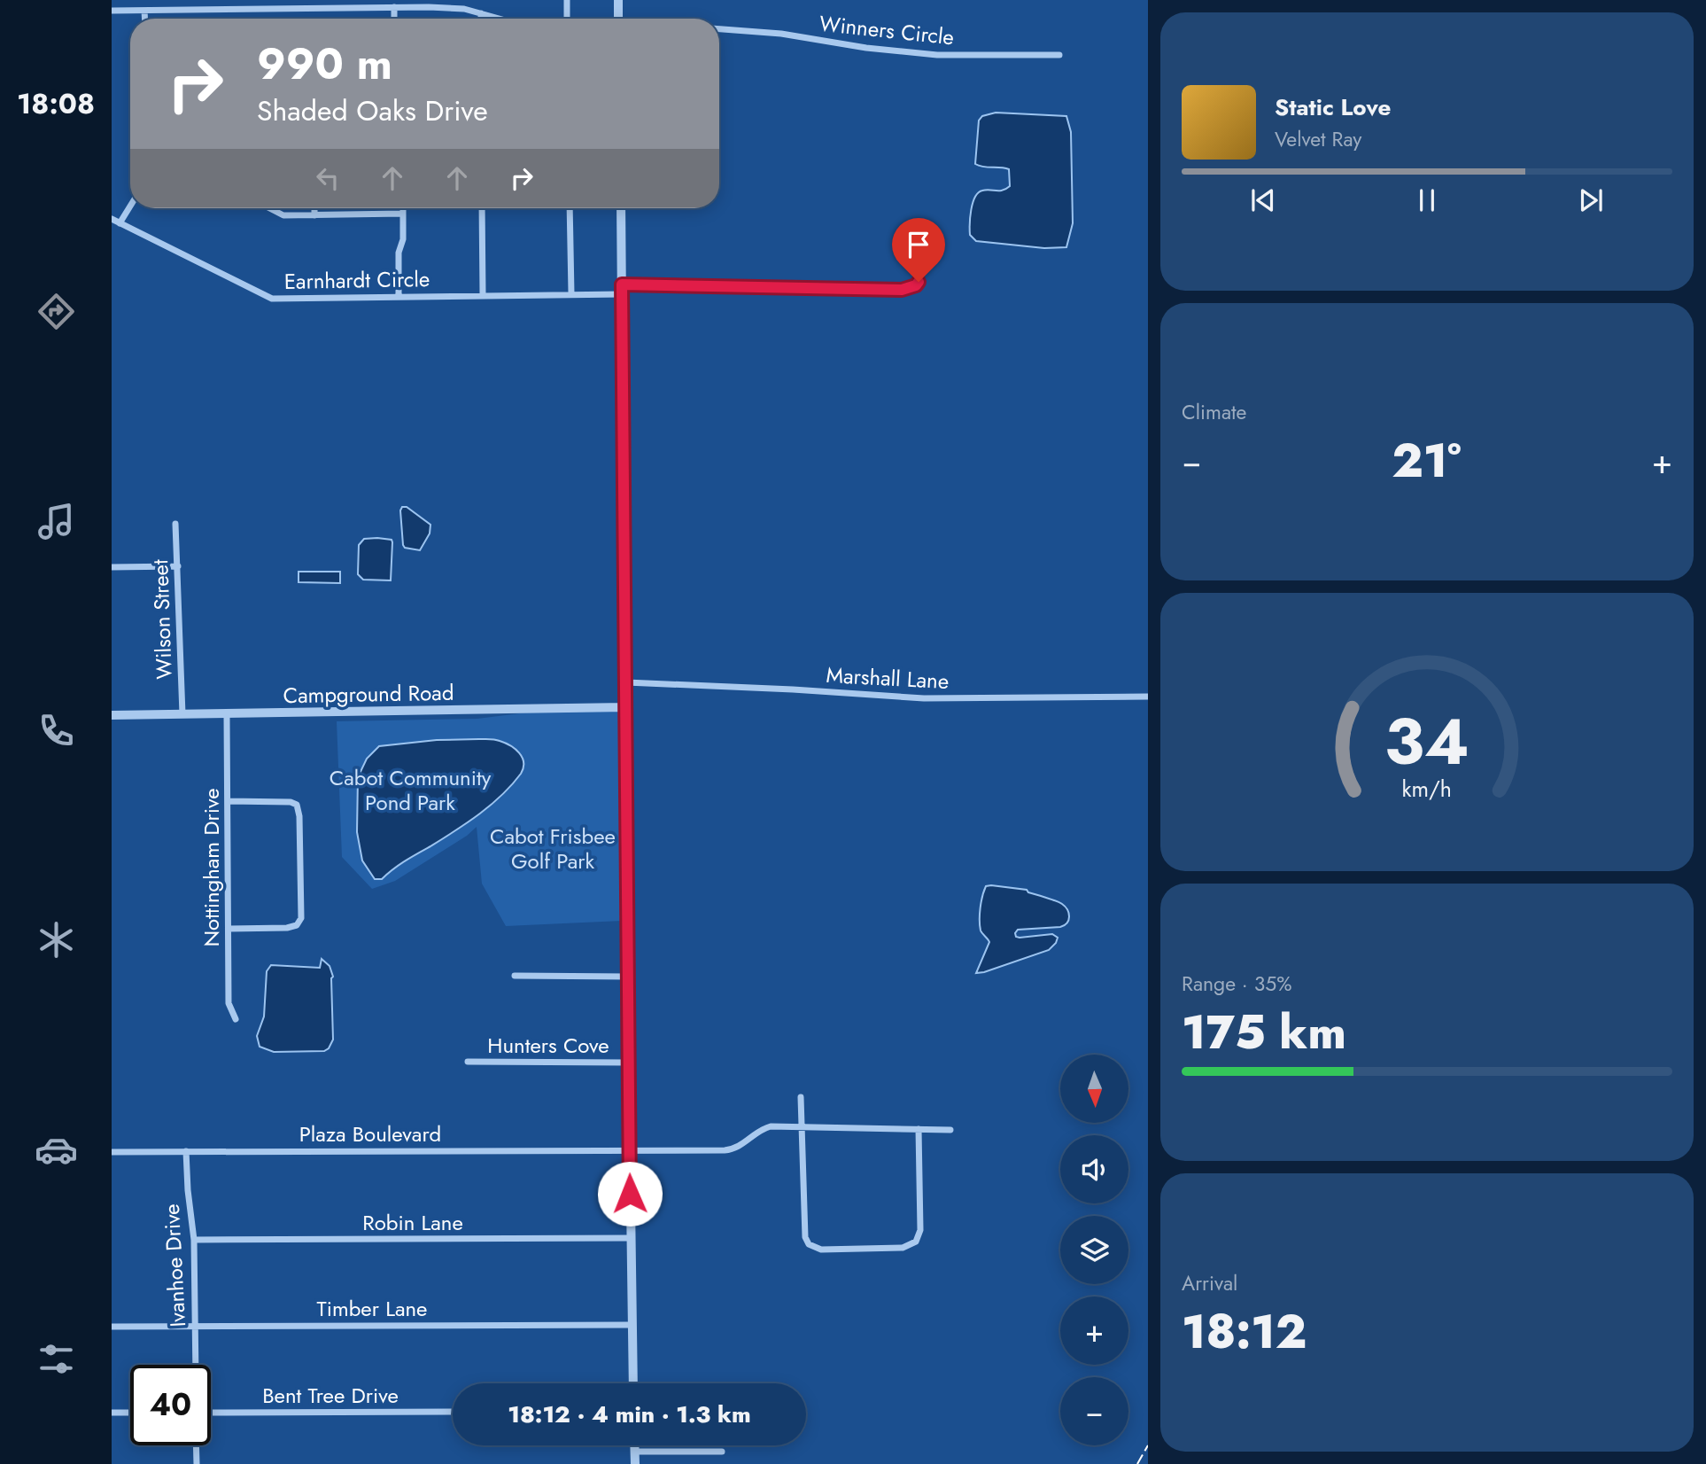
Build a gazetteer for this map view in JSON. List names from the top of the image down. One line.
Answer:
{"streets":{"street":["Winners Circle","Earnhardt Circle","Wilson Street","Marshall Lane","Campground Road","Nottingham Drive","Hunters Cove","Plaza Boulevard","Robin Lane","Ivanhoe Drive","Timber Lane","Bent Tree Drive"]},"crossings":[["Wilson Street","Campground Road"],["Campground Road","Nottingham Drive"],["Plaza Boulevard","Ivanhoe Drive"],["Robin Lane","Ivanhoe Drive"],["Ivanhoe Drive","Timber Lane"]],"parks":["Cabot Community Pond Park","Cabot Frisbee Golf Park"],"north":"bottom","page":{"tabs":"18:08","turn":["990 m","Shaded Oaks Drive"],"song":["Static Love","Velvet Ray"],"tile":["Climate",["Range · 35%","175 km"],["Arrival","18:12"]],"heat":["−","21°","+"],"map_buttons":["+","−"],"limit":"40","trip":"18:12 · 4 min · 1.3 km","gauge":["34","km/h"]}}
